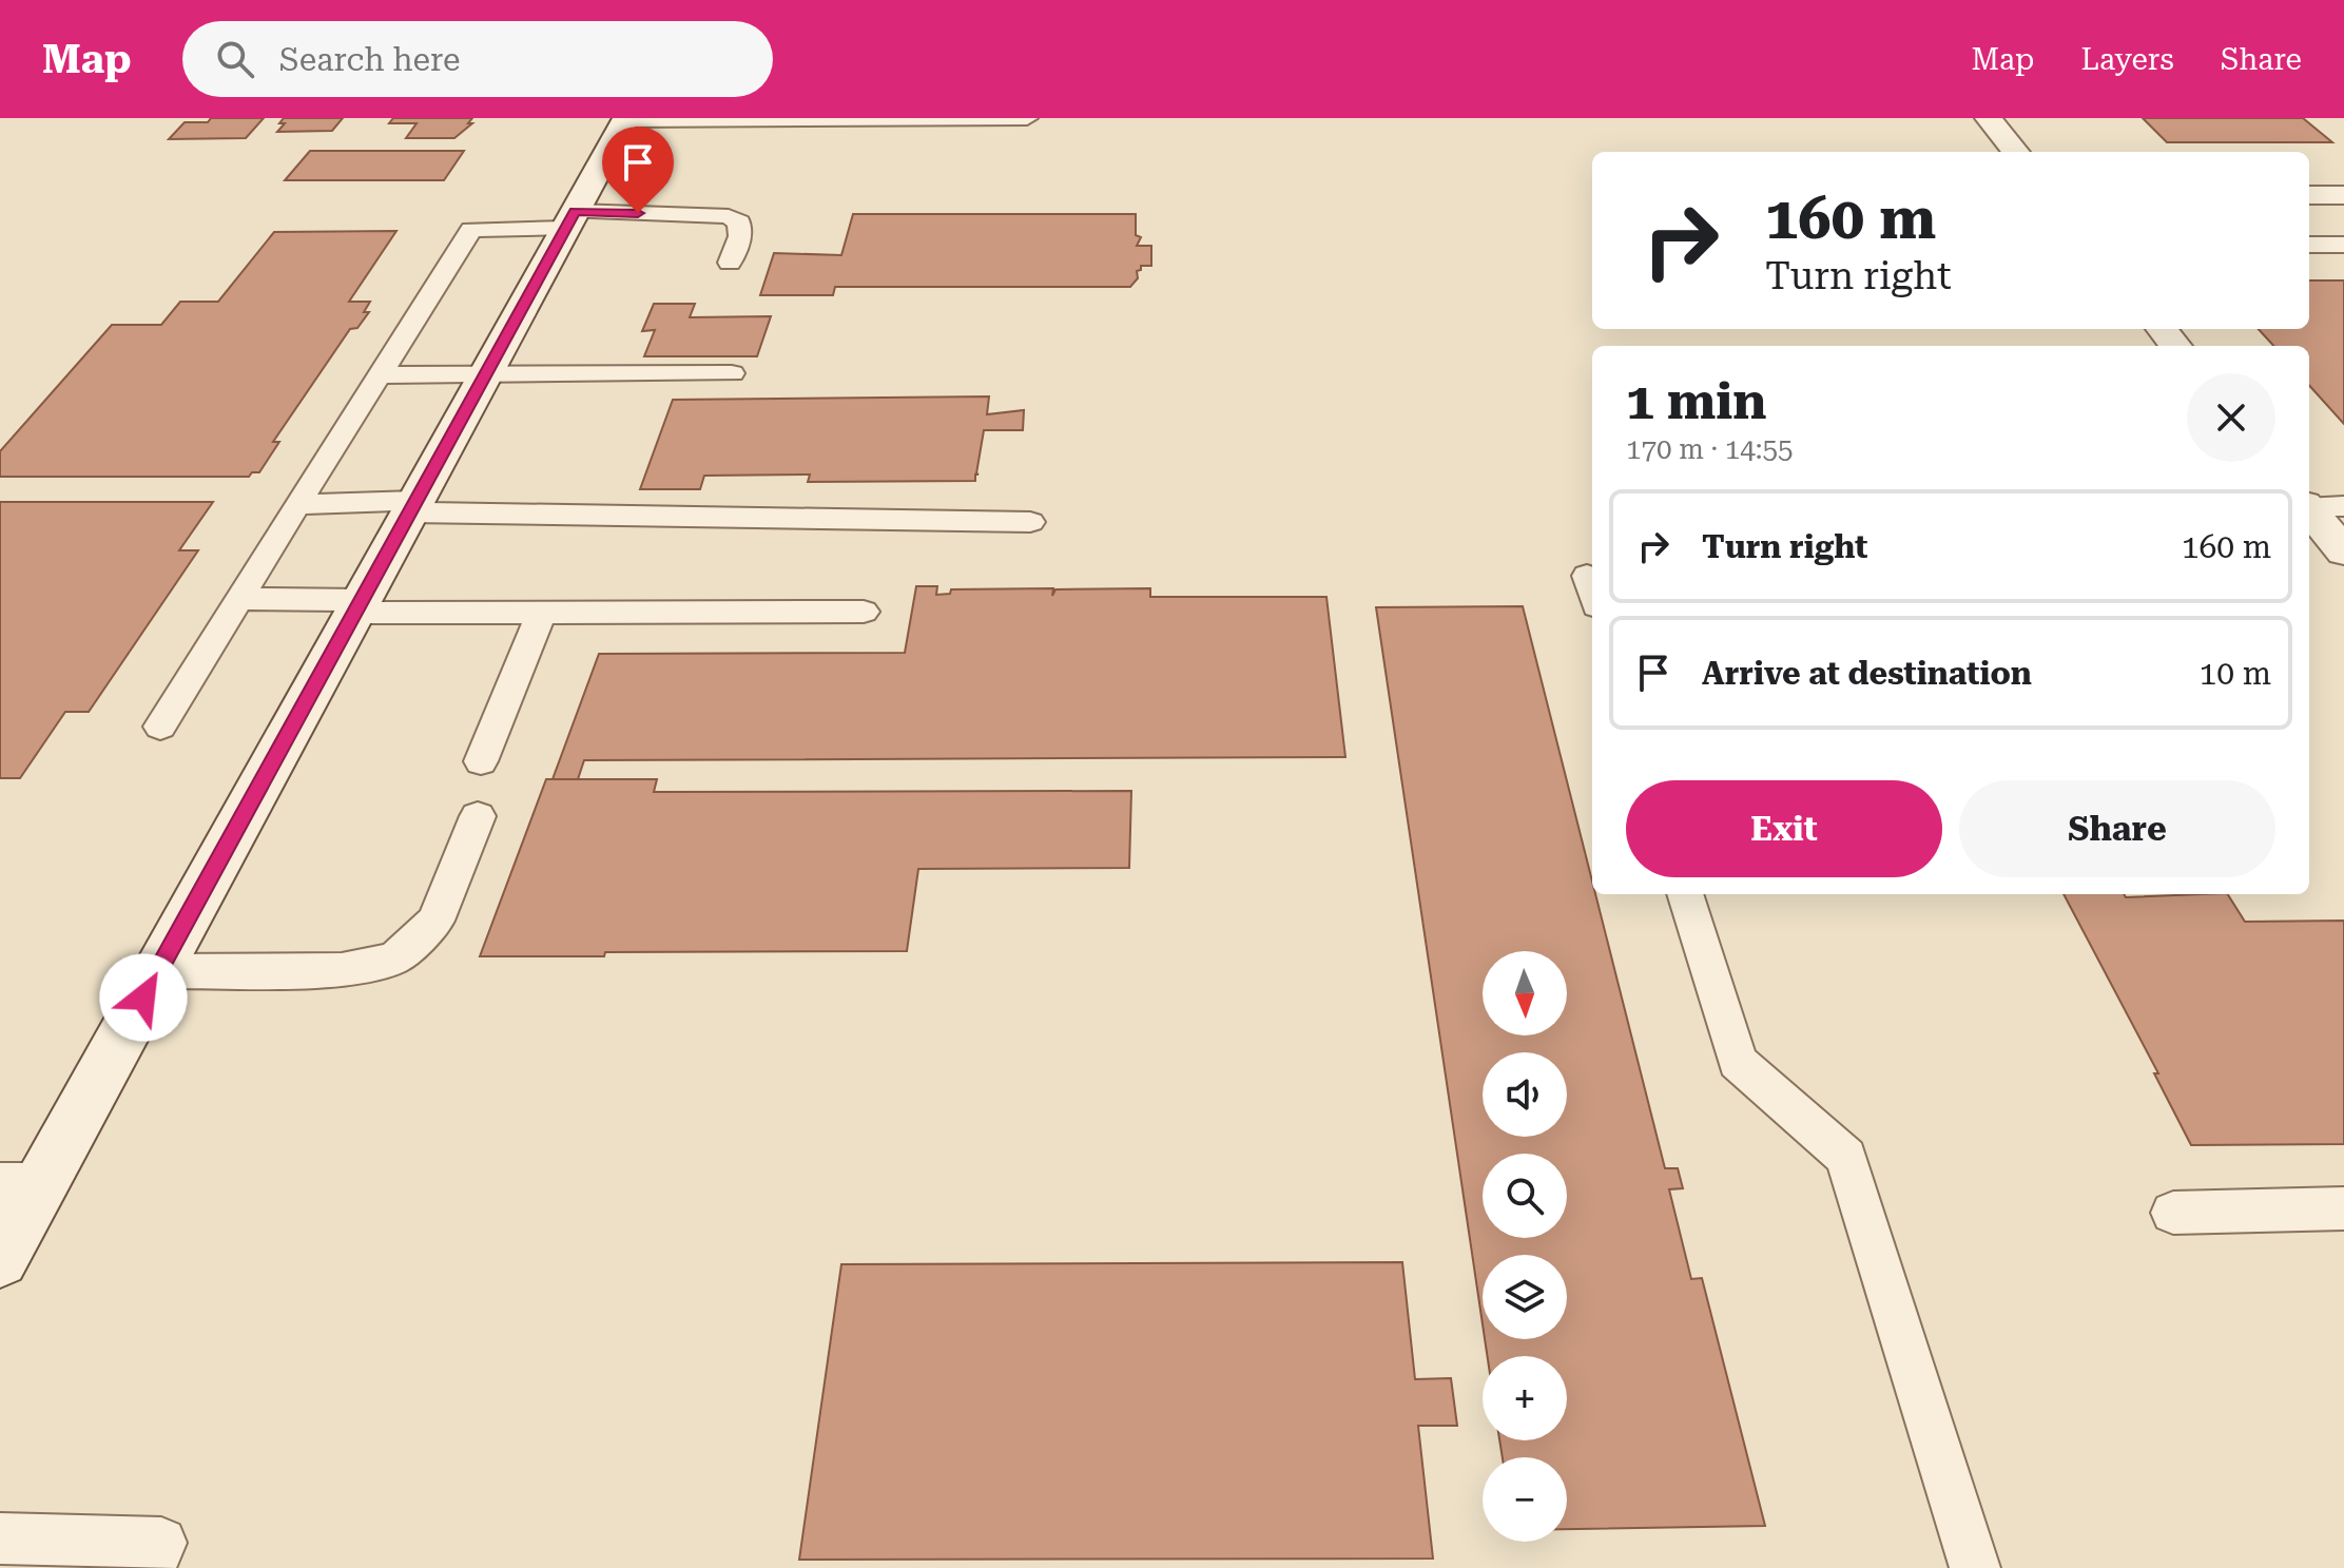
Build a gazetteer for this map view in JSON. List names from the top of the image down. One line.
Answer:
{"north":"bottom","page":{"header":"Map","search":"Search here","nav":["Map","Layers","Share"],"turn":["160 m","Turn right"],"heading":["1 min","170 m · 14:55"],"list":[{"name":"Turn right","value":"160 m"},{"name":"Arrive at destination","value":"10 m"}],"buttons":["Exit","Share"],"map_buttons":["+","−"]}}
